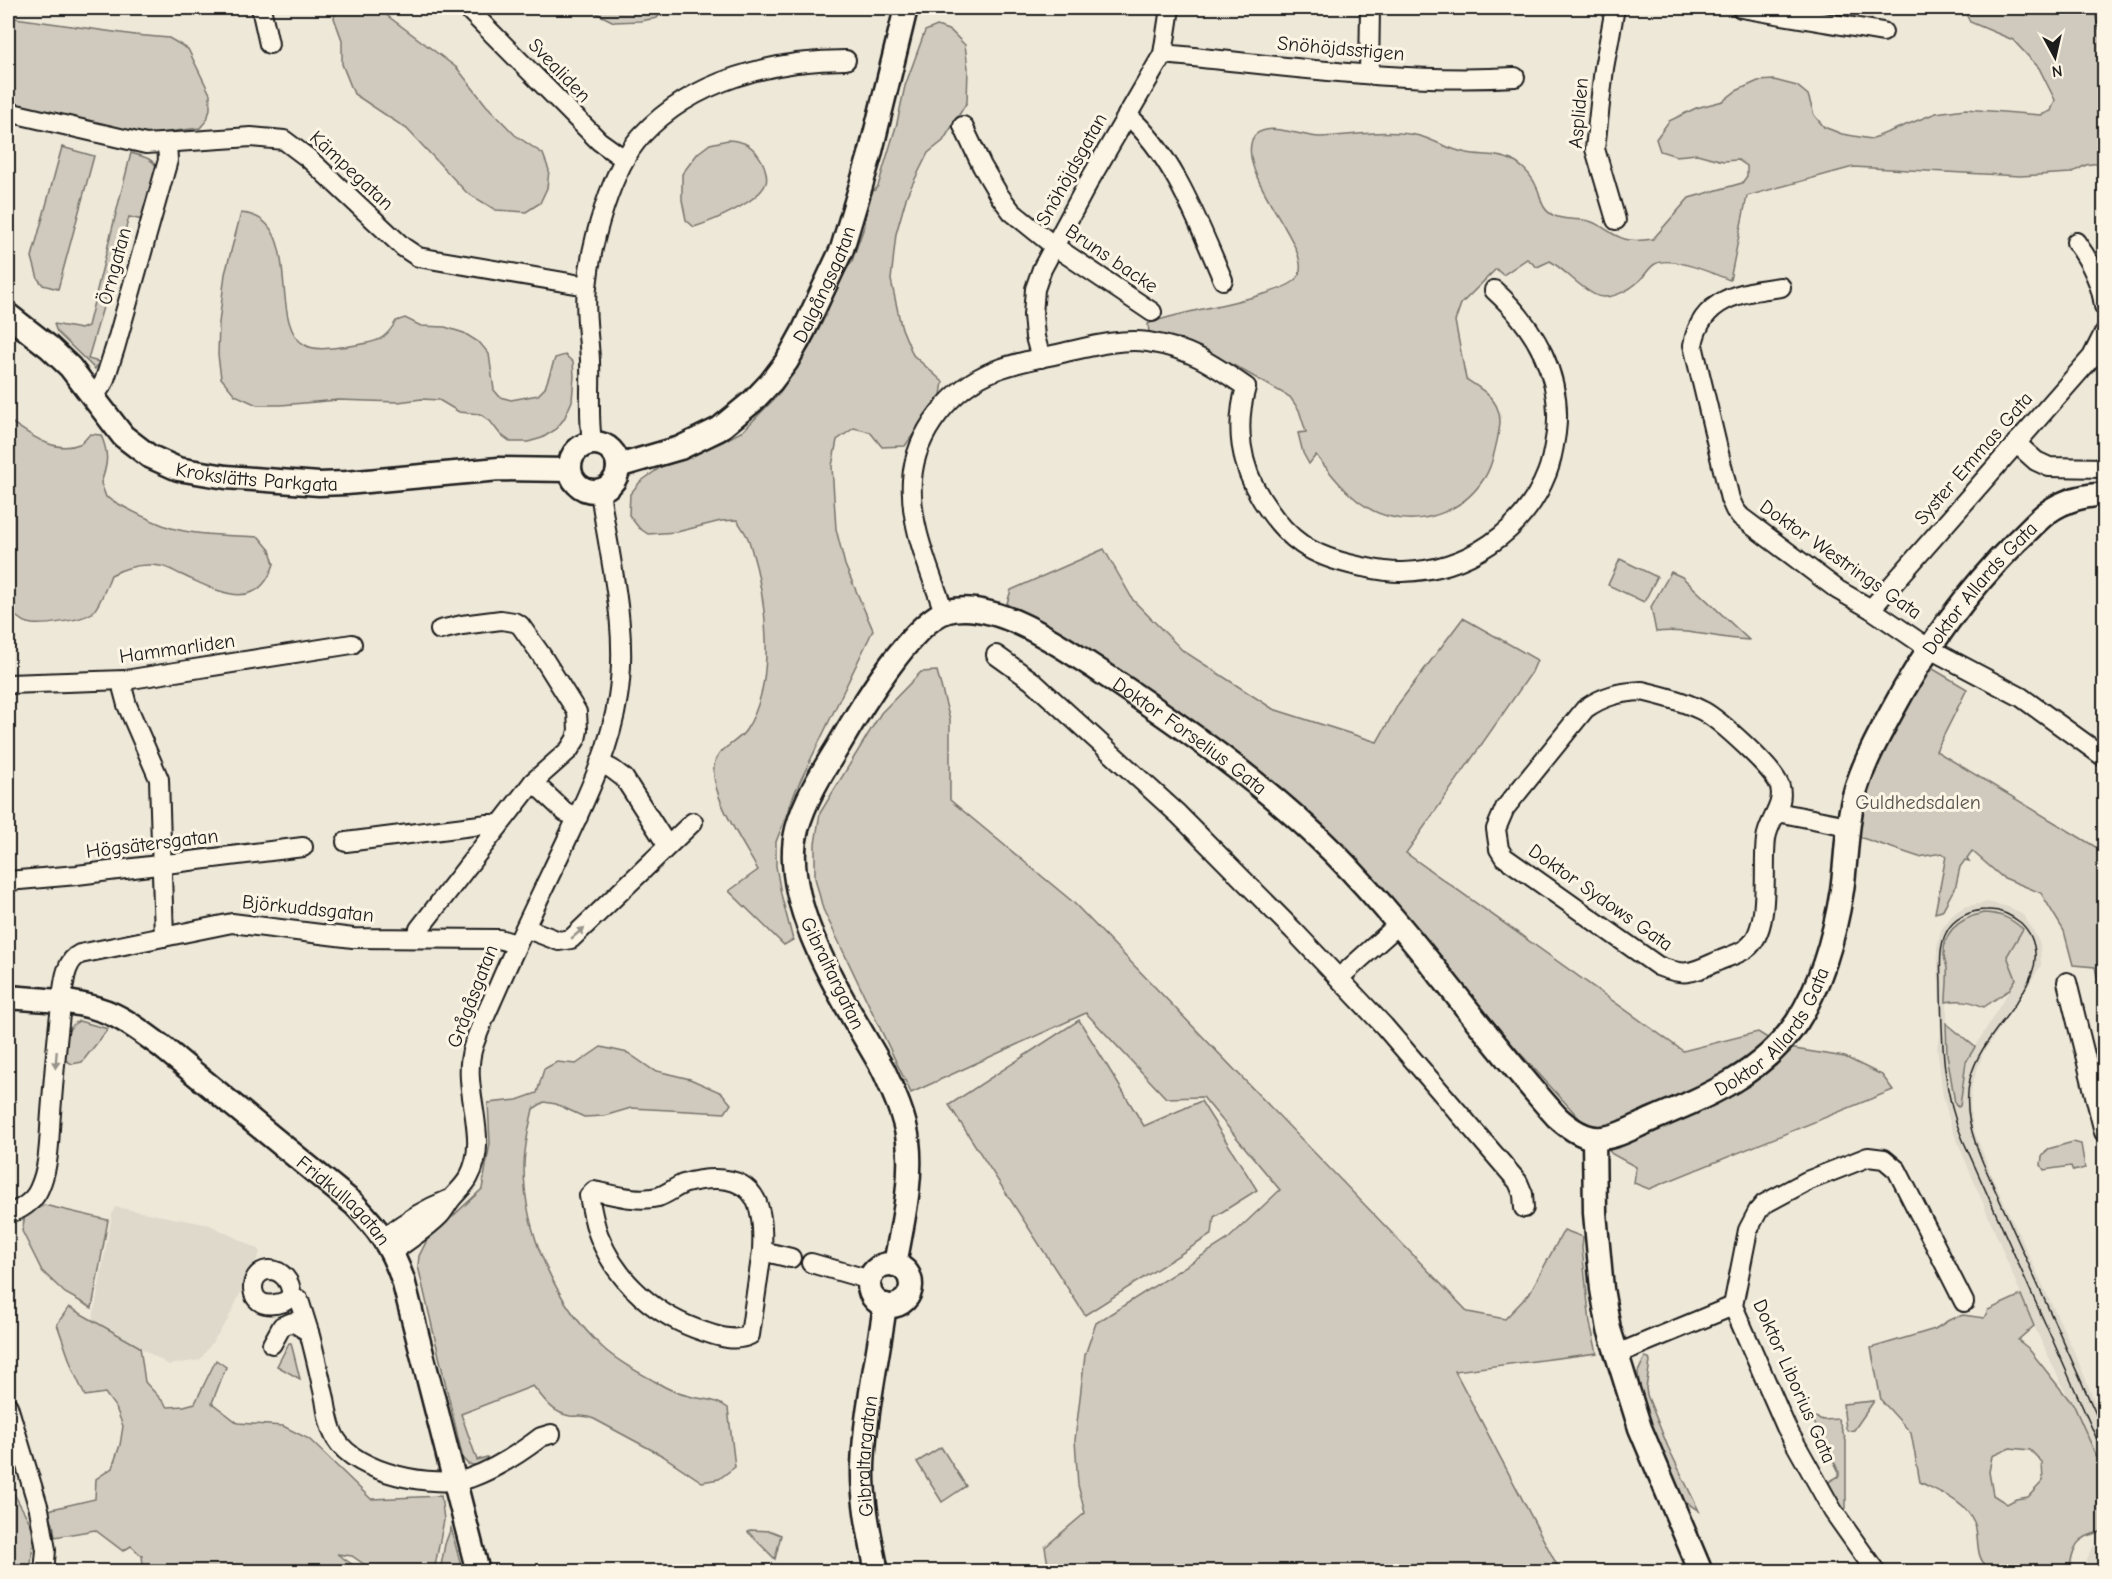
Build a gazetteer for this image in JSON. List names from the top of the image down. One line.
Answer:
{"streets":{"street":["Snöhöjdsstigen","Svealiden","Aspliden","Snöhöjdsgatan","Kämpegatan","Bruns backe","Örngatan","Dalgångsgatan","Syster Emmas Gata","Krokslätts Parkgata","Doktor Westrings Gata","Doktor Allards Gata","Hammarliden","Doktor Forselius Gata","Högsätersgatan","Doktor Sydows Gata","Björkuddsgatan","Gibraltargatan","Grågåsgatan","Fridkullagatan","Doktor Liborius Gata"]},"crossings":[["Snöhöjdsstigen","Snöhöjdsgatan"],["Snöhöjdsgatan","Bruns backe"],["Kämpegatan","Örngatan"],["Örngatan","Krokslätts Parkgata"],["Dalgångsgatan","Krokslätts Parkgata"],["Dalgångsgatan","Grågåsgatan"],["Syster Emmas Gata","Doktor Westrings Gata"],["Krokslätts Parkgata","Grågåsgatan"],["Doktor Westrings Gata","Doktor Allards Gata"],["Doktor Allards Gata","Doktor Forselius Gata"],["Doktor Forselius Gata","Gibraltargatan"],["Björkuddsgatan","Grågåsgatan"],["Björkuddsgatan","Fridkullagatan"],["Grågåsgatan","Fridkullagatan"]],"parks":["Guldhedsdalen"],"north":"bottom"}
